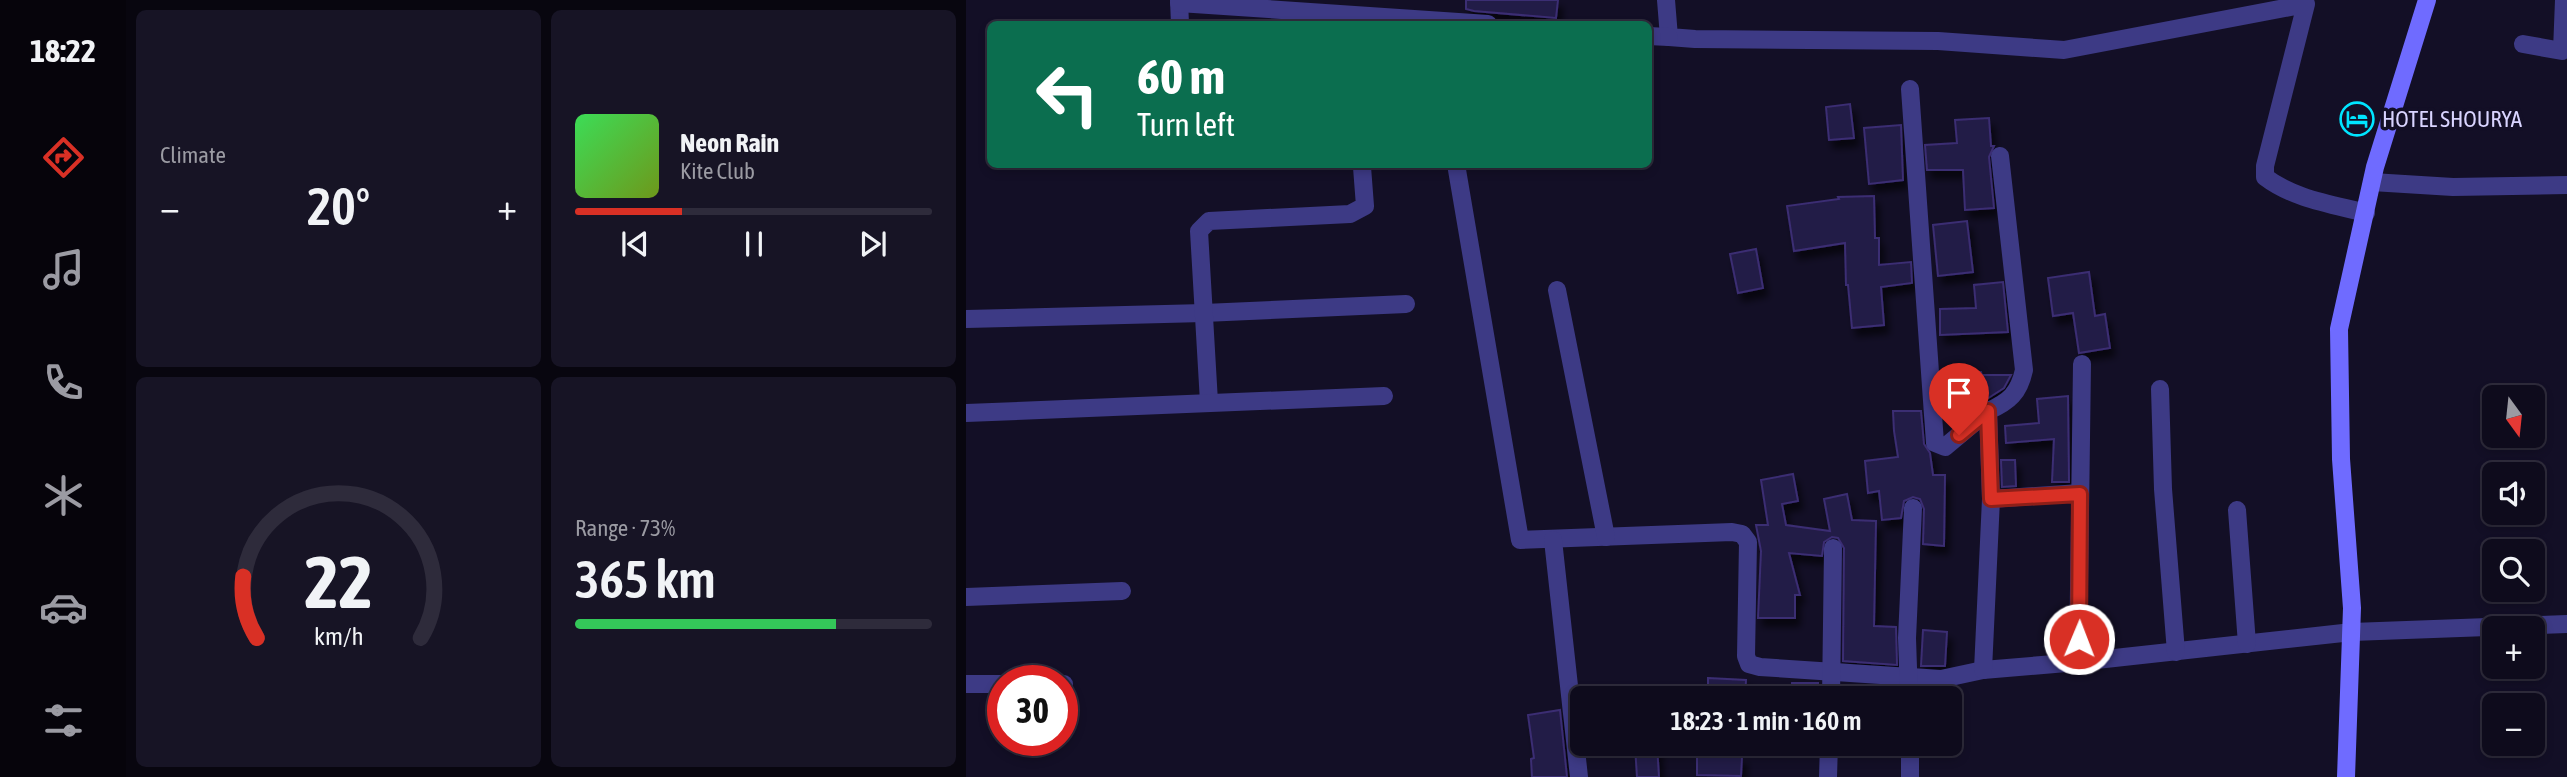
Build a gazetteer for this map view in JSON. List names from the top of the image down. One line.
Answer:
{"places":{"hotel":["HOTEL SHOURYA"]},"north":"bottom","page":{"tabs":"18:22","tile":["Climate",["Range · 73%","365 km"]],"turn":["60 m","Turn left"],"song":["Neon Rain","Kite Club"],"heat":["−","20°","+"],"map_buttons":["+","−"],"limit":"30","trip":"18:23 · 1 min · 160 m","gauge":["22","km/h"]}}
